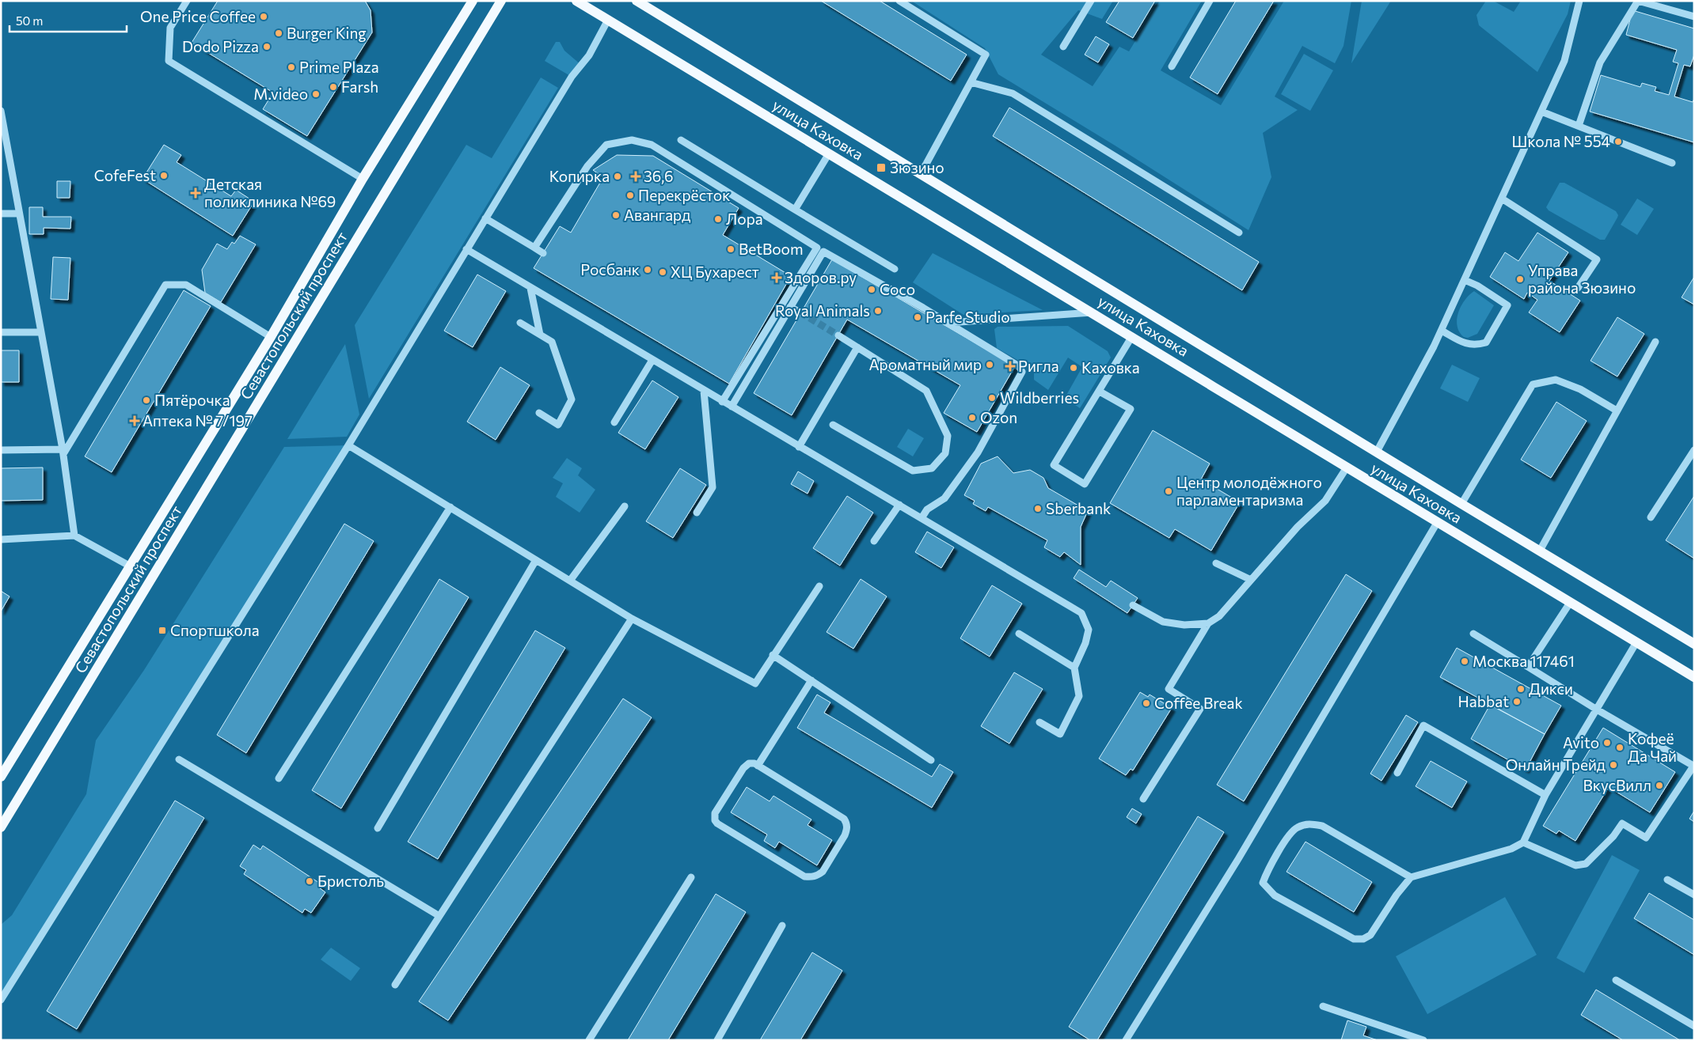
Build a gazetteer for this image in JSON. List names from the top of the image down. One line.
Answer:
{"streets":{"main road":["улица Каховка","Севастопольский проспект"]},"places":{"other":["One Price Coffee","Burger King","Dodo Pizza","Prime Plaza","Farsh","M.video","Школа № 554","CofeFest","Копирка","Перекрёсток","Авангард","Лора","BetBoom","Росбанк","ХЦ Бухарест","Управа района Зюзино","Coco","Royal Animals","Parfe Studio","Ароматный мир","Каховка","Wildberries","Пятёрочка","Ozon","Центр молодёжного парламентаризма","Sberbank","Москва 117461","Дикси","Habbat","Coffee Break","Avito","Кофеё Да Чай","Онлайн Трейд","ВкусВилл","Бристоль"],"transit":["Зюзино","Спортшкола"],"health":["36,6","Детская поликлиника №69","Здоров.ру","Ригла","Аптека № 7/197"]},"scale_bar":"50 m"}
